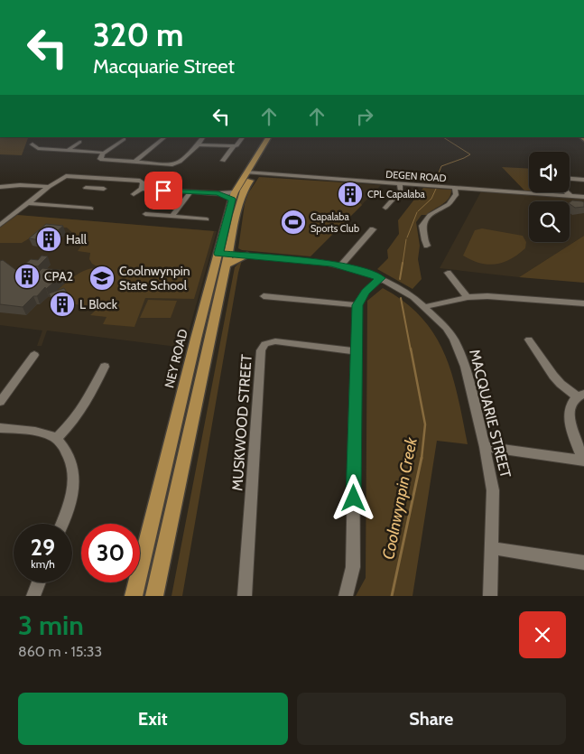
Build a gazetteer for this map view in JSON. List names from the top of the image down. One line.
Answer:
{"streets":{"main road":["NEY ROAD"],"street":["DEGEN ROAD","MACQUARIE STREET","MUSKWOOD STREET"]},"crossings":[["DEGEN ROAD","NEY ROAD"]],"water":["Coolnwynpin Creek"],"places":{"building":["CPL Capalaba","Hall","CPA2","L Block"],"sports":["Capalaba Sports Club"],"school or university":["Coolnwynpin State School"]},"page":{"turn":["320 m","Macquarie Street"],"speed":"29 km/h","limit":"30","heading":["3 min","860 m · 15:33"],"buttons":["Exit","Share"]}}
